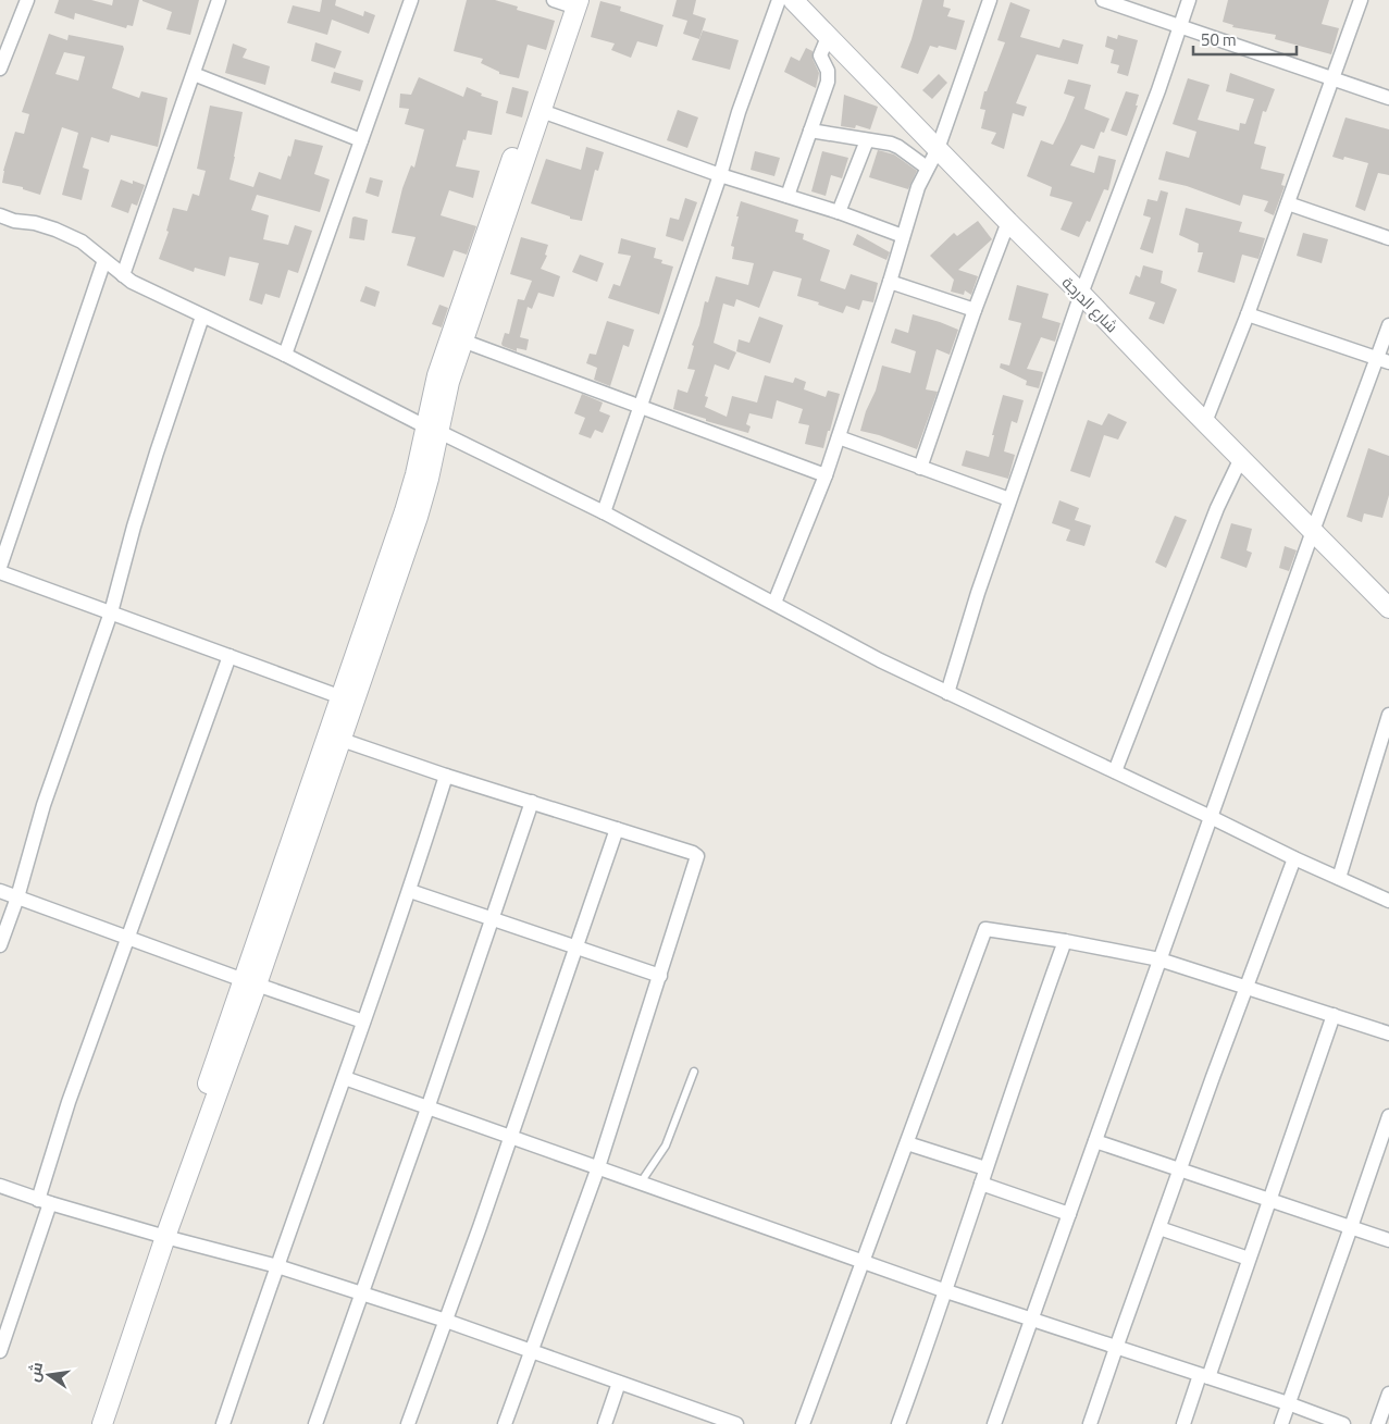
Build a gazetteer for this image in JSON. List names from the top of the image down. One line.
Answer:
{"streets":{"street":["شارع الدرجة"]},"scale_bar":"50 m","north":"left"}
